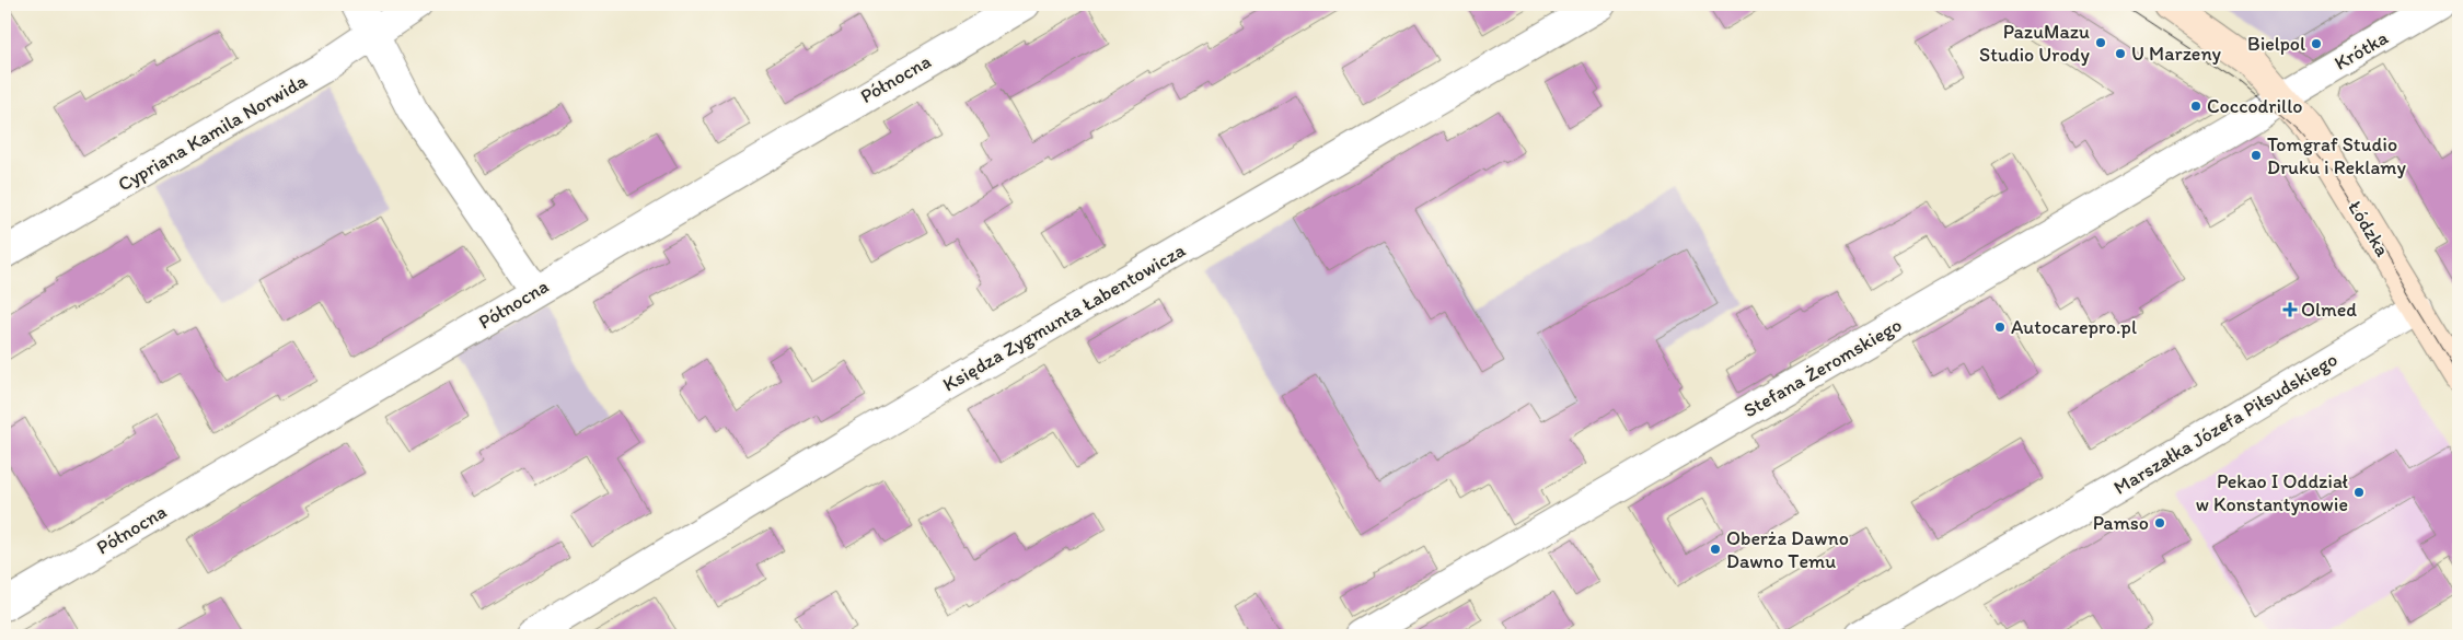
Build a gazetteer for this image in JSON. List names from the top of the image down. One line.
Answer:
{"streets":{"main road":["Łódzka"],"street":["Krótka","Północna","Cypriana Kamila Norwida","Księdza Zygmunta Łabentowicza","Stefana Żeromskiego","Marszałka Józefa Piłsudskiego"]},"crossings":[["Krótka","Łódzka"],["Krótka","Stefana Żeromskiego"],["Łódzka","Stefana Żeromskiego"],["Łódzka","Marszałka Józefa Piłsudskiego"]],"places":{"other":["PazuMazu Studio Urody","Bielpol","U Marzeny","Coccodrillo","Tomgraf Studio Druku i Reklamy","Autocarepro.pl","Pekao I Oddział w Konstantynowie","Pamso","Oberża Dawno Dawno Temu"],"health":["Olmed"]}}
